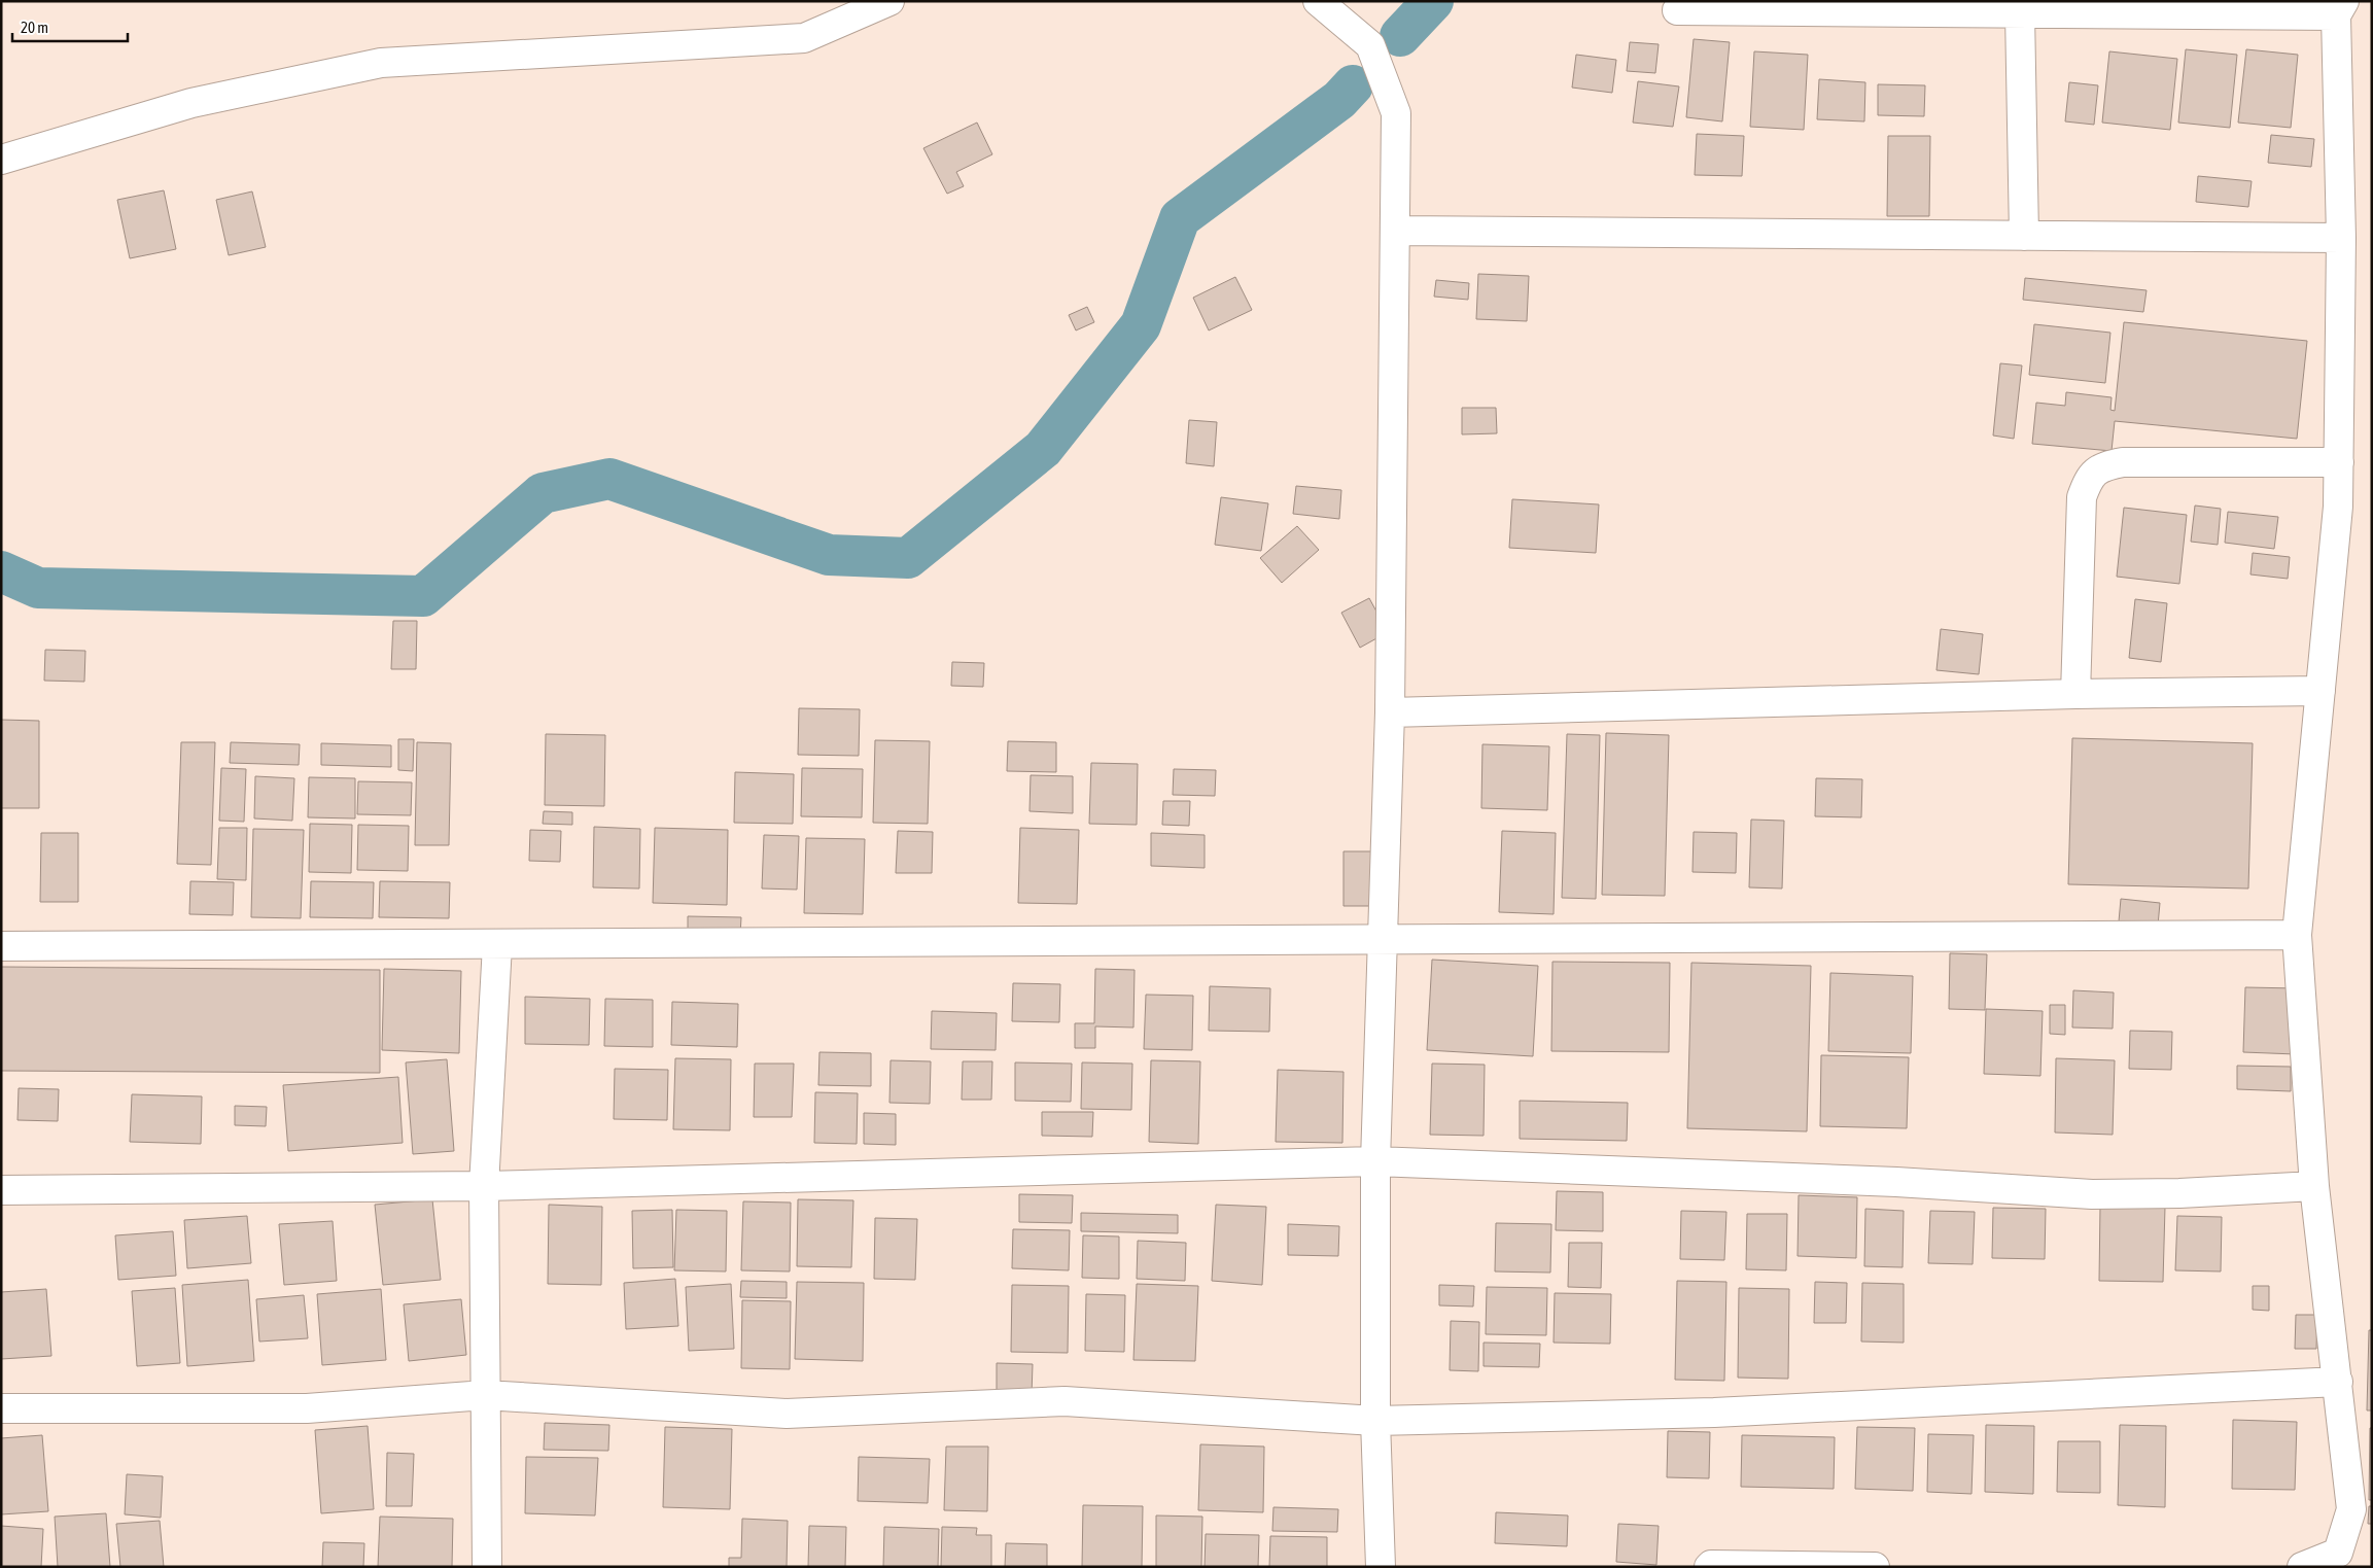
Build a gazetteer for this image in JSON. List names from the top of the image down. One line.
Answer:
{"scale_bar":"20 m"}
